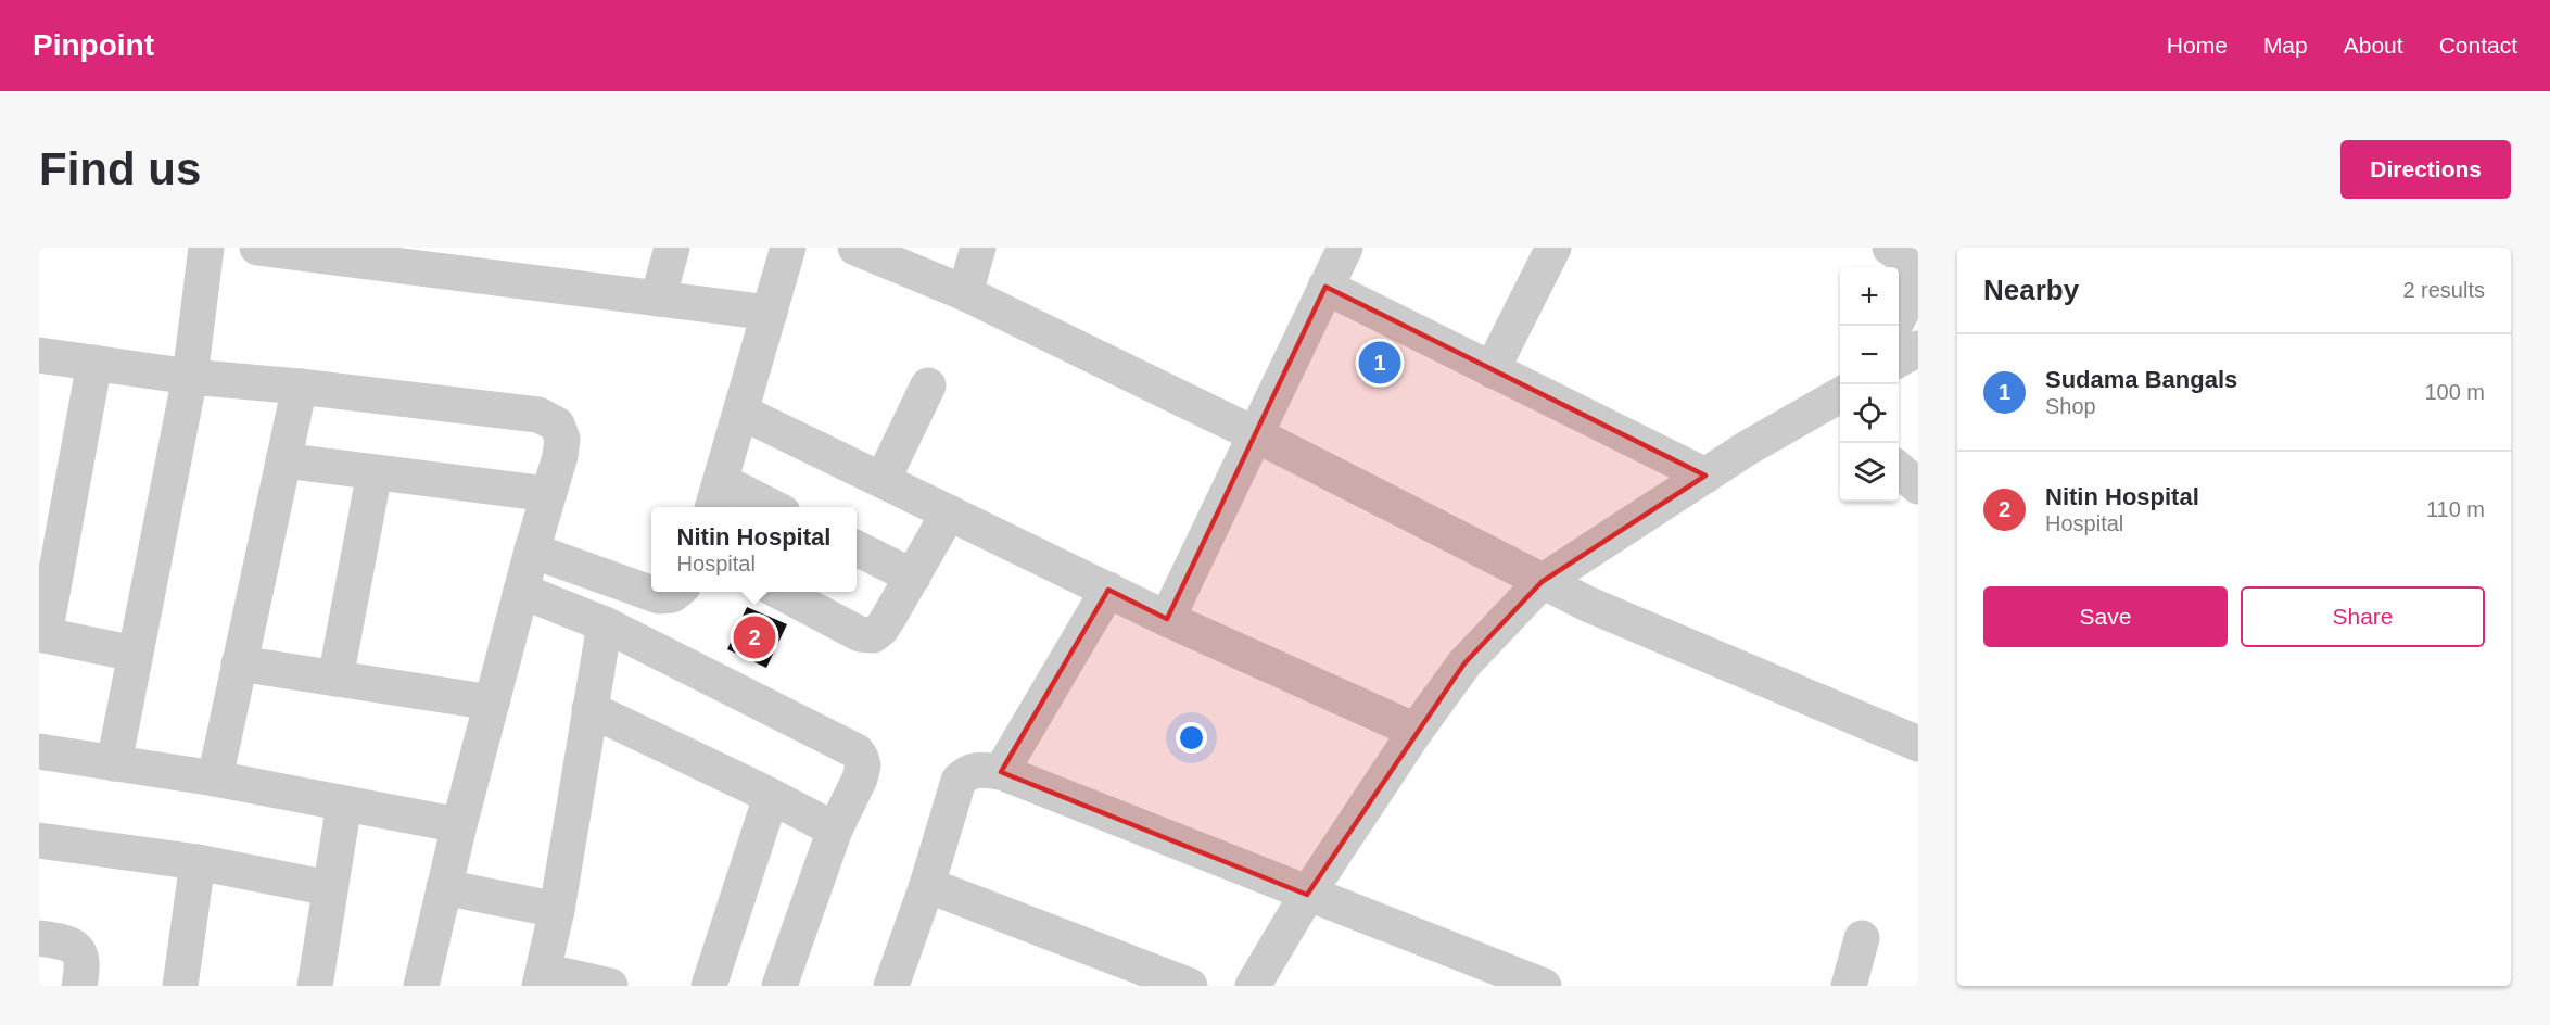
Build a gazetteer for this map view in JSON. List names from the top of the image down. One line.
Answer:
{"page":{"header":"Pinpoint","nav":["Home","Map","About","Contact"],"buttons":["Directions",["Save","Share"]],"title":"Find us","heading":["Nearby","2 results"],"map_buttons":["+","−"],"list":[{"mark":"1","name":"Sudama Bangals","note":"Shop","value":"100 m"},{"mark":"2","name":"Nitin Hospital","note":"Hospital","value":"110 m"}],"pins":["1","2"],"popup":["Nitin Hospital","Hospital"]}}
